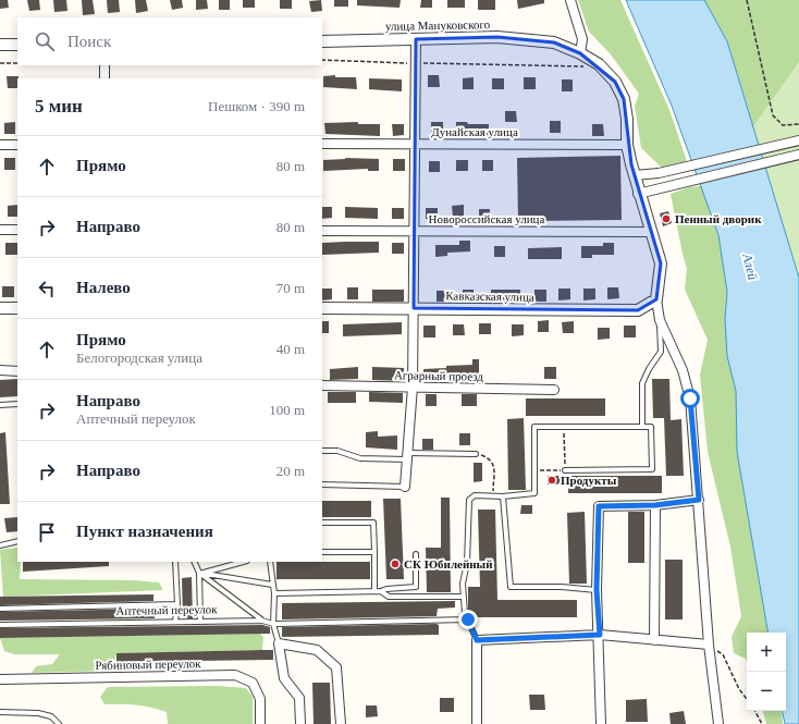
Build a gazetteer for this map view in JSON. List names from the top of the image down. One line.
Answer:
{"streets":{"street":["улица Мануковского","Дунайская улица","Новороссийская улица","Кавказская улица","Аграрный проезд","Рябиновый переулок"],"lane":["Аптечный переулок"]},"crossings":[["улица Мануковского","Дунайская улица"],["улица Мануковского","Новороссийская улица"],["улица Мануковского","Кавказская улица"]],"water":["Алей"],"places":["Пенный дворик","Продукты","СК Юбилейный"],"page":{"search":"Поиск","heading":["5 мин","Пешком · 390 m"],"list":[["Прямо","80 m"],["Направо","80 m"],["Налево","70 m"],["Прямо","Белогородская улица","40 m"],["Направо","Аптечный переулок","100 m"],["Направо","20 m"],"Пункт назначения"],"map_buttons":["+","−"]}}
